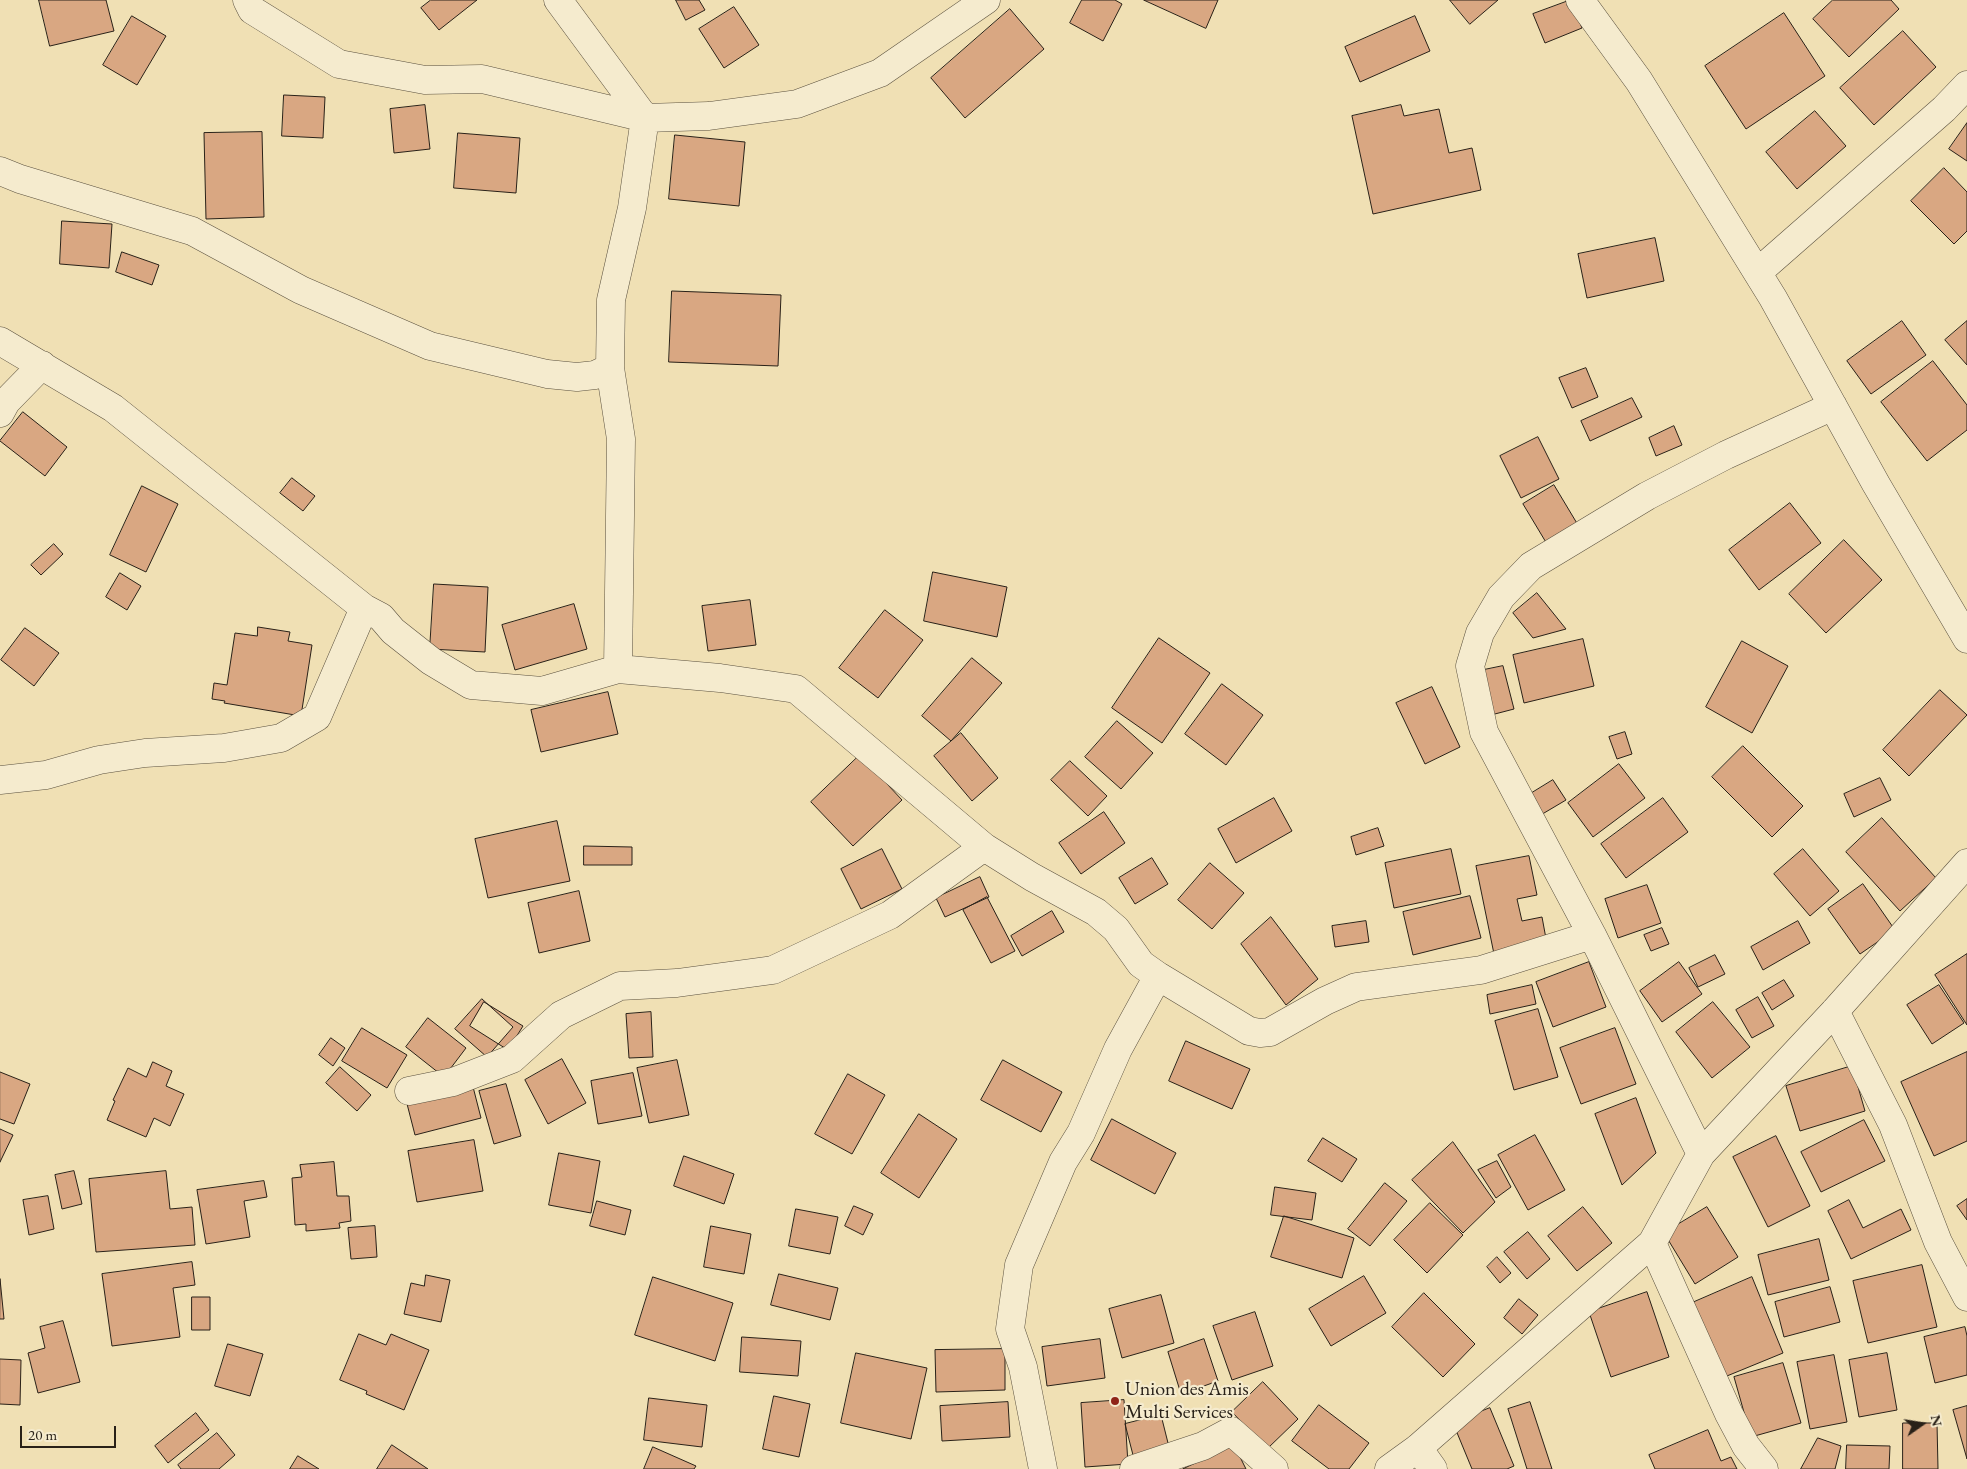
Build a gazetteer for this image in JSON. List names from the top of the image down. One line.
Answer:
{"places":["Union des Amis Multi Services"],"scale_bar":"20 m","north":"right"}
